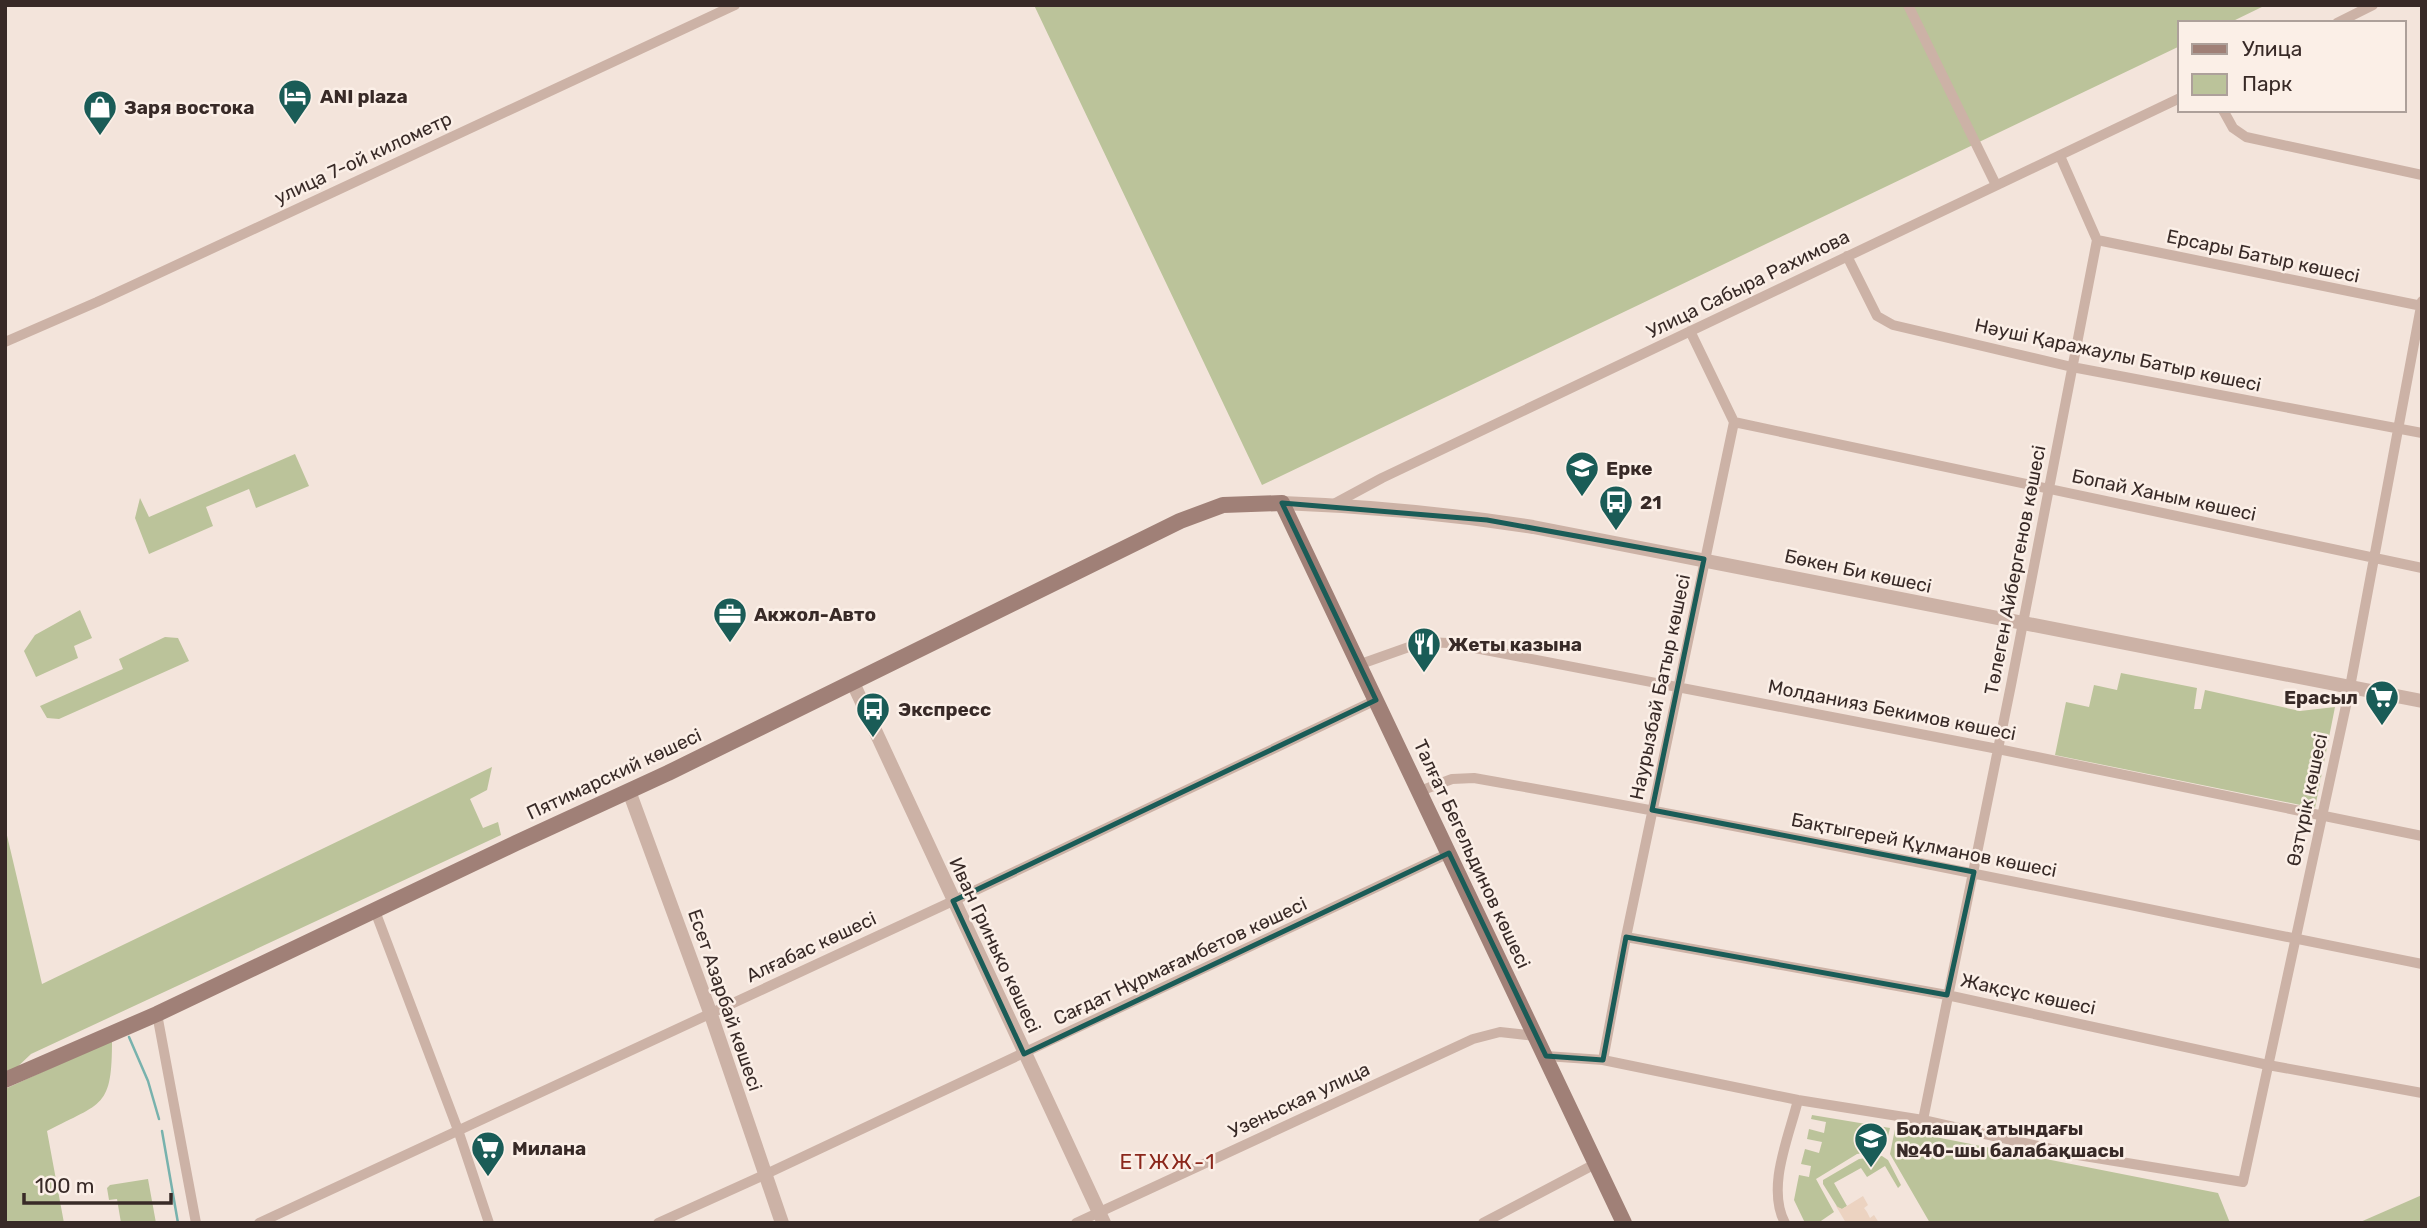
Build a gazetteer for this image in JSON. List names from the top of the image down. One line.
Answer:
{"streets":{"main road":["Пятимарский көшесі","Талғат Бегельдинов көшесі"],"street":["улица 7-ой километр","Ерсары Батыр көшесі","Улица Сабыра Рахимова","Нәуші Қаражаулы Батыр көшесі","Бопай Ханым көшесі","Төлеген Айбергенов көшесі","Бөкен Би көшесі","Наурызбай Батыр көшесі","Молданияз Бекимов көшесі","Өзтүрік көшесі","Бақтыгерей Құлманов көшесі","Иван Гринько көшесі","Алғабас көшесі","Сағдат Нұрмағамбетов көшесі","Жақсұс көшесі","Есет Азарбай көшесі","Узеньская улица"]},"crossings":[["Ерсары Батыр көшесі","Төлеген Айбергенов көшесі"],["Ерсары Батыр көшесі","Өзтүрік көшесі"],["Улица Сабыра Рахимова","Нәуші Қаражаулы Батыр көшесі"],["Улица Сабыра Рахимова","Бөкен Би көшесі"],["Нәуші Қаражаулы Батыр көшесі","Төлеген Айбергенов көшесі"],["Нәуші Қаражаулы Батыр көшесі","Өзтүрік көшесі"],["Бопай Ханым көшесі","Төлеген Айбергенов көшесі"],["Бопай Ханым көшесі","Наурызбай Батыр көшесі"],["Бопай Ханым көшесі","Өзтүрік көшесі"],["Төлеген Айбергенов көшесі","Бөкен Би көшесі"],["Төлеген Айбергенов көшесі","Молданияз Бекимов көшесі"],["Төлеген Айбергенов көшесі","Өзтүрік көшесі"],["Төлеген Айбергенов көшесі","Бақтыгерей Құлманов көшесі"],["Төлеген Айбергенов көшесі","Жақсұс көшесі"],["Бөкен Би көшесі","Наурызбай Батыр көшесі"],["Бөкен Би көшесі","Пятимарский көшесі"],["Бөкен Би көшесі","Өзтүрік көшесі"],["Бөкен Би көшесі","Талғат Бегельдинов көшесі"],["Наурызбай Батыр көшесі","Молданияз Бекимов көшесі"],["Наурызбай Батыр көшесі","Бақтыгерей Құлманов көшесі"],["Наурызбай Батыр көшесі","Жақсұс көшесі"],["Молданияз Бекимов көшесі","Өзтүрік көшесі"],["Молданияз Бекимов көшесі","Талғат Бегельдинов көшесі"],["Пятимарский көшесі","Талғат Бегельдинов көшесі"],["Пятимарский көшесі","Иван Гринько көшесі"],["Пятимарский көшесі","Есет Азарбай көшесі"],["Өзтүрік көшесі","Бақтыгерей Құлманов көшесі"],["Өзтүрік көшесі","Жақсұс көшесі"],["Бақтыгерей Құлманов көшесі","Талғат Бегельдинов көшесі"],["Талғат Бегельдинов көшесі","Алғабас көшесі"],["Талғат Бегельдинов көшесі","Сағдат Нұрмағамбетов көшесі"],["Талғат Бегельдинов көшесі","Узеньская улица"],["Иван Гринько көшесі","Алғабас көшесі"],["Иван Гринько көшесі","Сағдат Нұрмағамбетов көшесі"],["Иван Гринько көшесі","Узеньская улица"],["Алғабас көшесі","Есет Азарбай көшесі"],["Сағдат Нұрмағамбетов көшесі","Есет Азарбай көшесі"]],"districts":["ЕТЖЖ-1"],"places":{"hotel":["ANI plaza"],"shop":["Заря востока"],"school or university":["Ерке","Болашақ атындағы №40-шы балабақшасы"],"bus stop":["21","Экспресс"],"office":["Акжол-Авто"],"restaurant":["Жеты казына"],"supermarket":["Ерасыл","Милана"]},"legend":["Улица","Парк"],"scale_bar":"100 m"}
